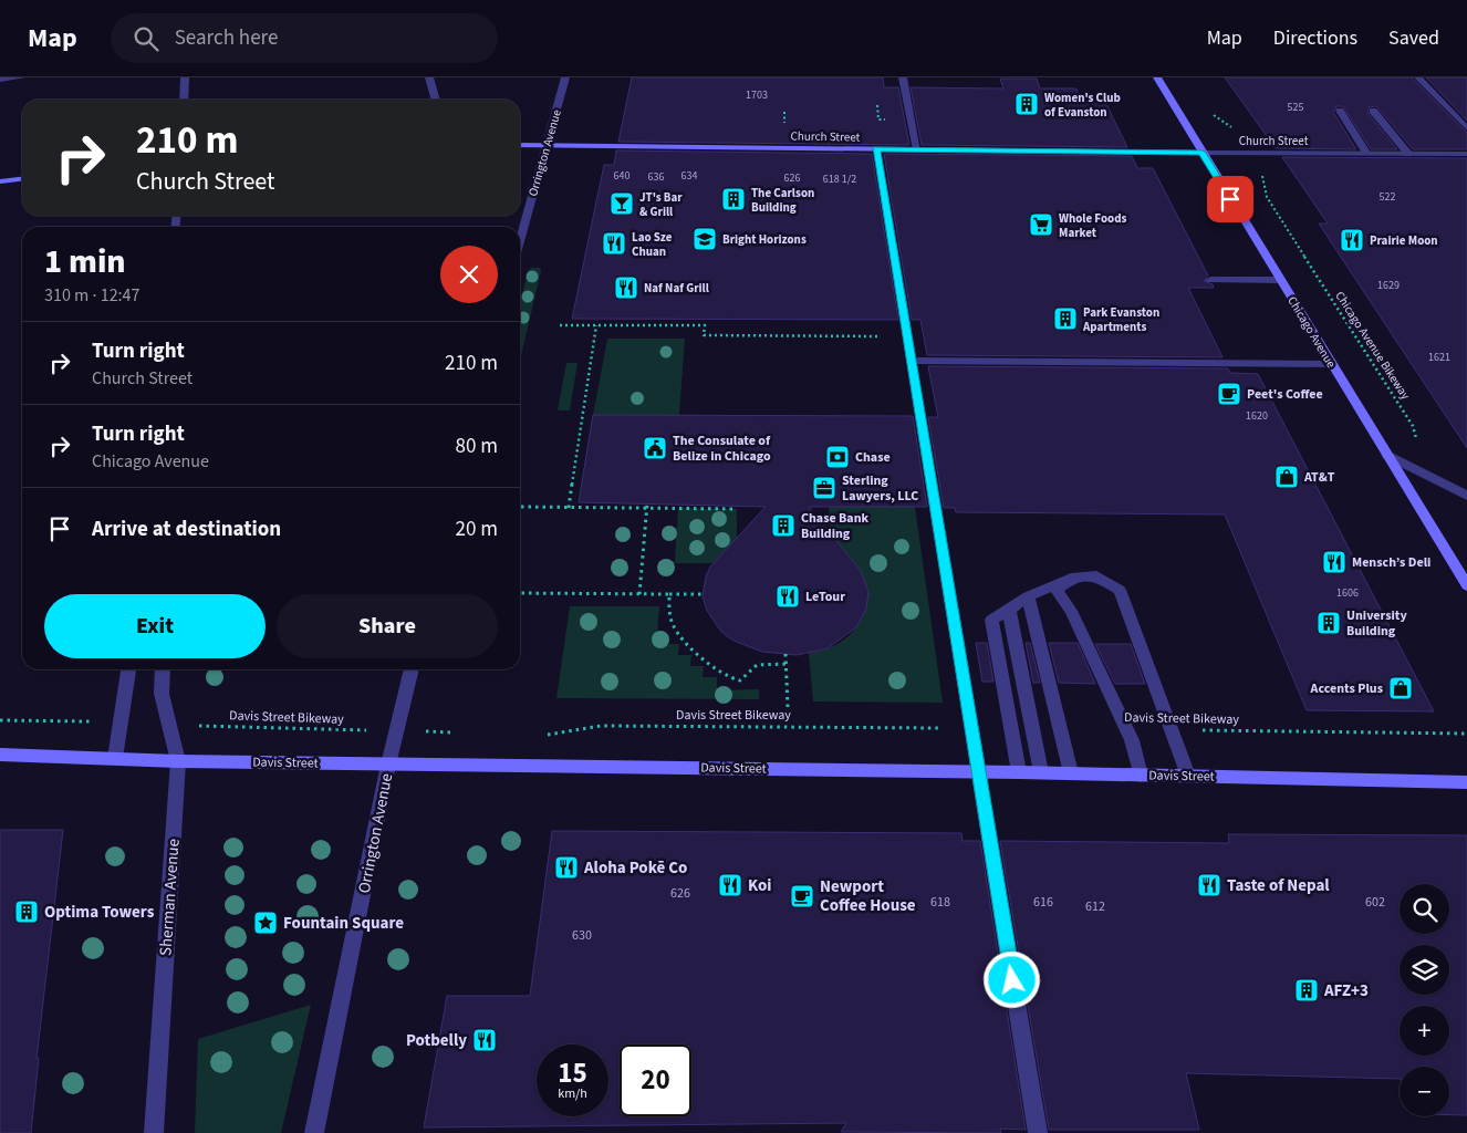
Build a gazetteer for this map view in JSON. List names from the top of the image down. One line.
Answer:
{"streets":{"main road":["Church Street","Chicago Avenue","Davis Street"],"street":["Orrington Avenue","Sherman Avenue"],"path":["Chicago Avenue Bikeway","Davis Street Bikeway"]},"crossings":[["Church Street","Orrington Avenue"],["Church Street","Chicago Avenue"],["Orrington Avenue","Davis Street Bikeway"],["Orrington Avenue","Davis Street"],["Davis Street Bikeway","Sherman Avenue"],["Davis Street","Sherman Avenue"]],"places":{"building":["Women's Club of Evanston","The Carlson Building","Park Evanston Apartments","Chase Bank Building","University Building","Optima Towers","AFZ+3"],"bar":["JT's Bar & Grill"],"supermarket":["Whole Foods Market"],"school or university":["Bright Horizons"],"restaurant":["Prairie Moon","Lao Sze Chuan","Naf Naf Grill","Mensch’s Deli","LeTour","Aloha Pokē Co","Koi","Taste of Nepal","Potbelly"],"cafe":["Peet's Coffee","Newport Coffee House"],"public building":["The Consulate of Belize in Chicago"],"bank":["Chase"],"shop":["AT&T","Accents Plus"],"office":["Sterling Lawyers, LLC"],"place":["Fountain Square"]},"house_numbers":["1703","525","640","634","636","626","618 1/2","522","1629","1621","1620","1606","626","618","616","602","612","630"],"page":{"header":"Map","search":"Search here","nav":["Map","Directions","Saved"],"turn":["210 m","Church Street"],"heading":["1 min","310 m · 12:47"],"list":[{"name":"Turn right","note":"Church Street","value":"210 m"},{"name":"Turn right","note":"Chicago Avenue","value":"80 m"},{"name":"Arrive at destination","value":"20 m"}],"buttons":["Exit","Share"],"map_buttons":["+","−"],"speed":"15 km/h","limit":"20"}}
